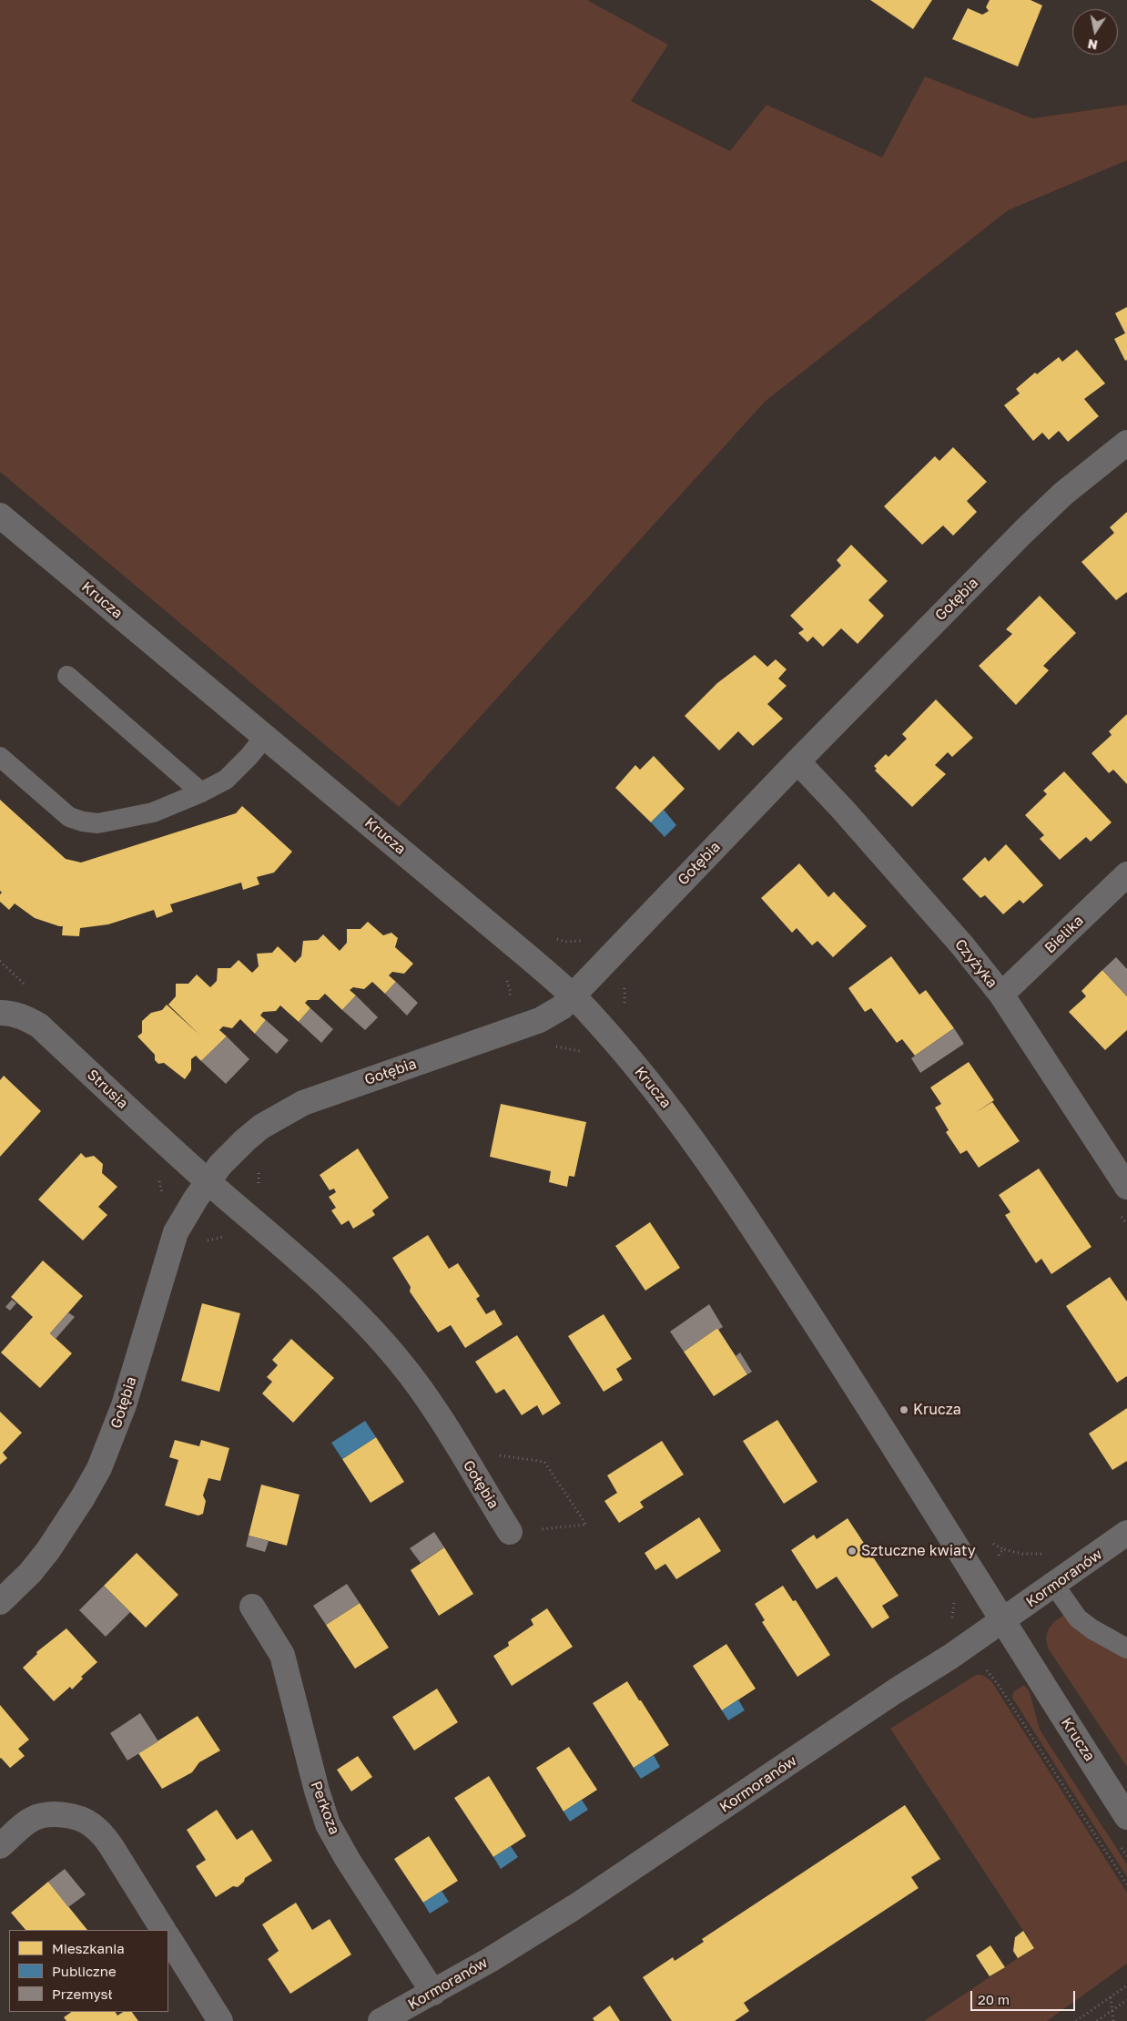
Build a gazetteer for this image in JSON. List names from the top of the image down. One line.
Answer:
{"streets":{"street":["Gołębia","Krucza","Bielika","Czyżyka","Strusia","Kormoranów","Perkoza"]},"crossings":[["Gołębia","Krucza"],["Gołębia","Czyżyka"],["Gołębia","Strusia"],["Krucza","Kormoranów"],["Bielika","Czyżyka"],["Kormoranów","Perkoza"]],"places":["Krucza","Sztuczne kwiaty"],"legend":["Mieszkania","Publiczne","Przemysł"],"scale_bar":"20 m","north":"bottom"}
